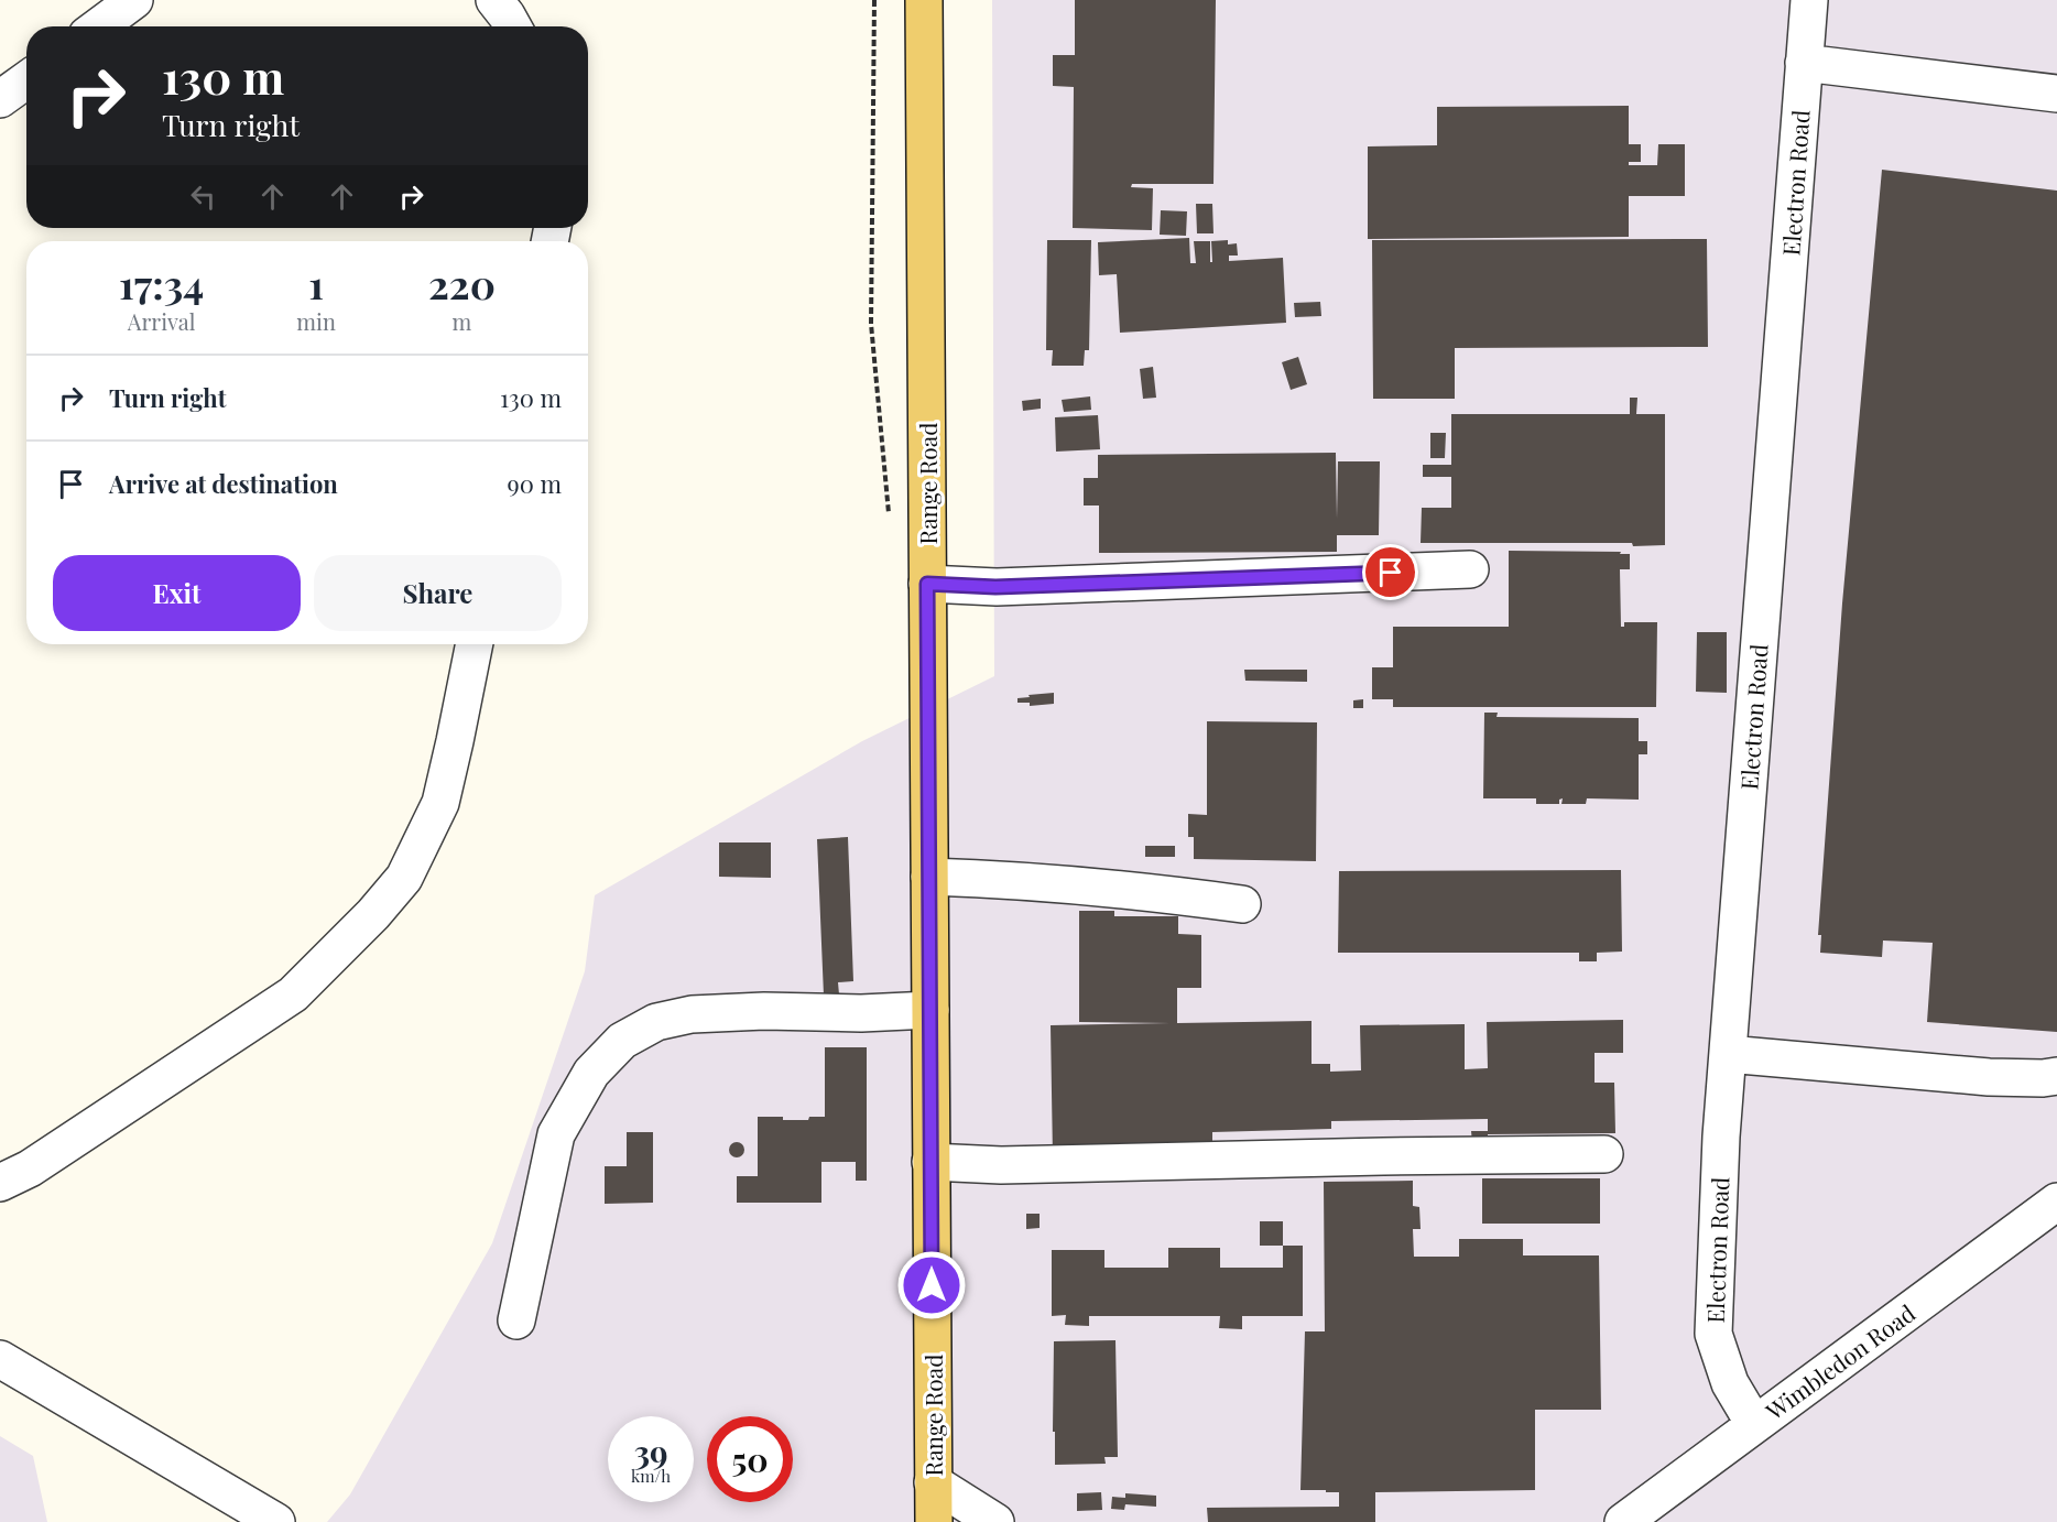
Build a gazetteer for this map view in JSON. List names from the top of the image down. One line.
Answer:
{"streets":{"main road":["Range Road"],"street":["Electron Road","Wimbledon Road"]},"crossings":[["Electron Road","Wimbledon Road"]],"page":{"turn":["130 m","Turn right"],"eta":["17:34","Arrival","1","min","220","m"],"list":[{"name":"Turn right","value":"130 m"},{"name":"Arrive at destination","value":"90 m"}],"buttons":["Exit","Share"],"speed":"39 km/h","limit":"50"}}
